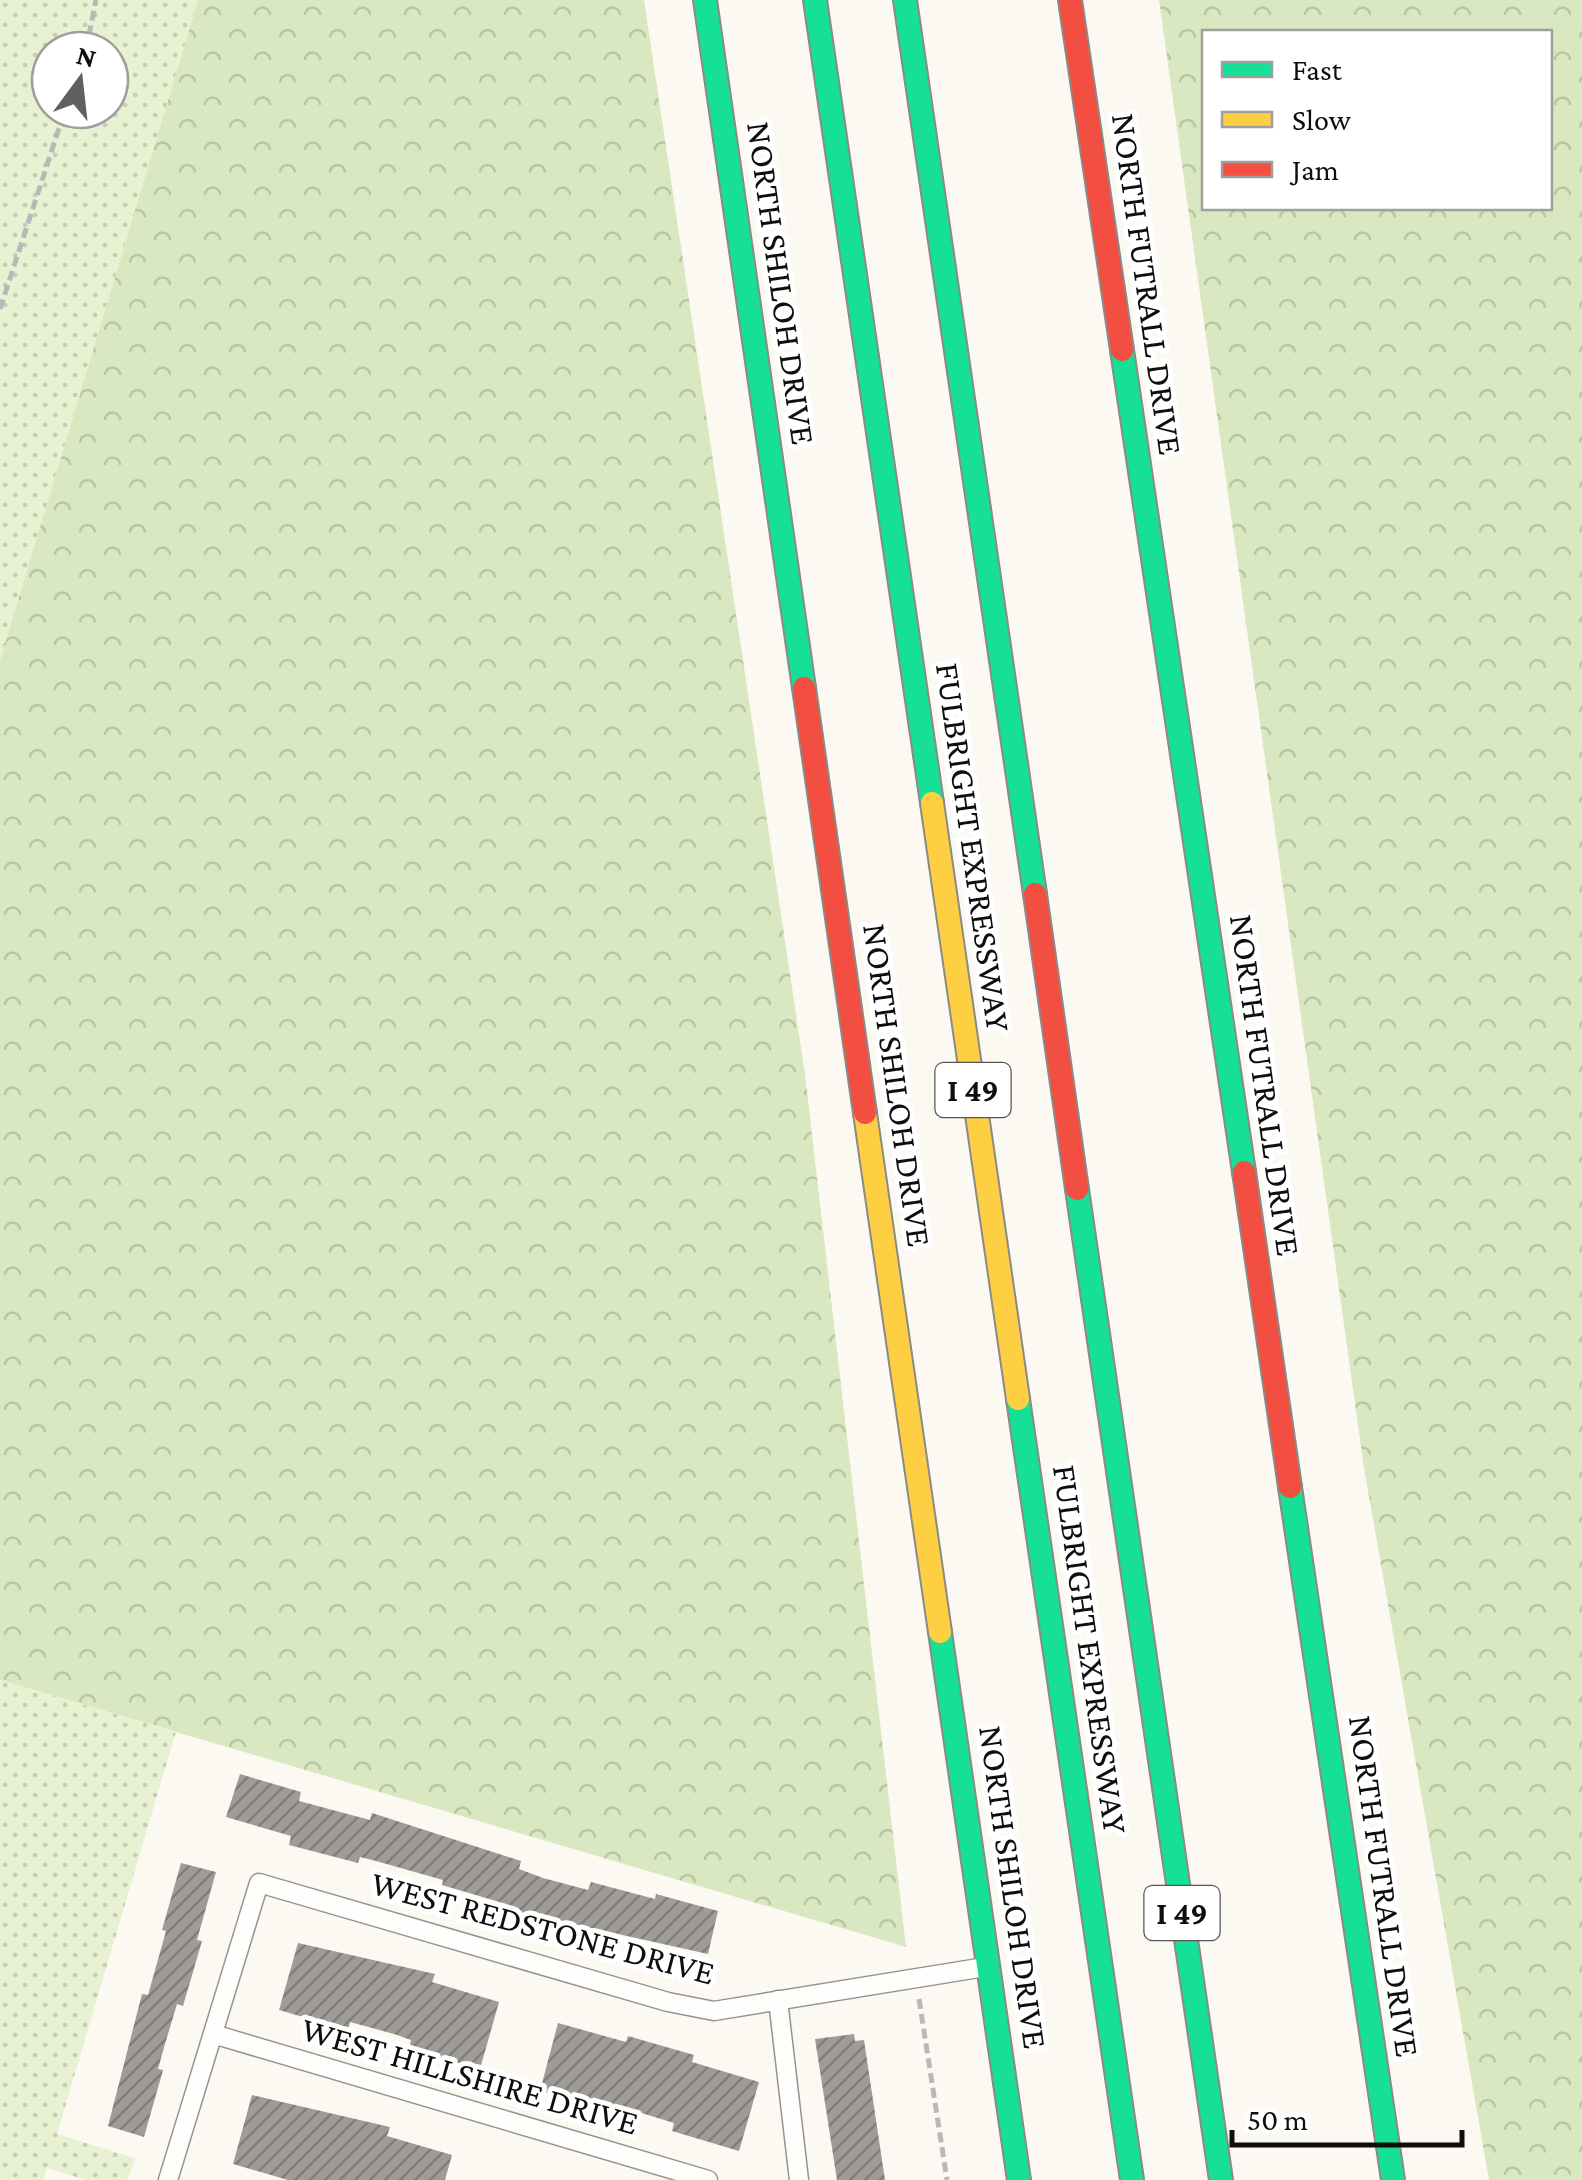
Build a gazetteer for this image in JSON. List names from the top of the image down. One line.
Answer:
{"streets":{"main road":["NORTH SHILOH DRIVE","NORTH FUTRALL DRIVE","FULBRIGHT EXPRESSWAY","I 49"],"lane":["WEST REDSTONE DRIVE","WEST HILLSHIRE DRIVE"]},"crossings":[["NORTH SHILOH DRIVE","WEST REDSTONE DRIVE"],["WEST REDSTONE DRIVE","WEST HILLSHIRE DRIVE"]],"legend":["Fast","Slow","Jam"],"scale_bar":"50 m","north":"top"}
